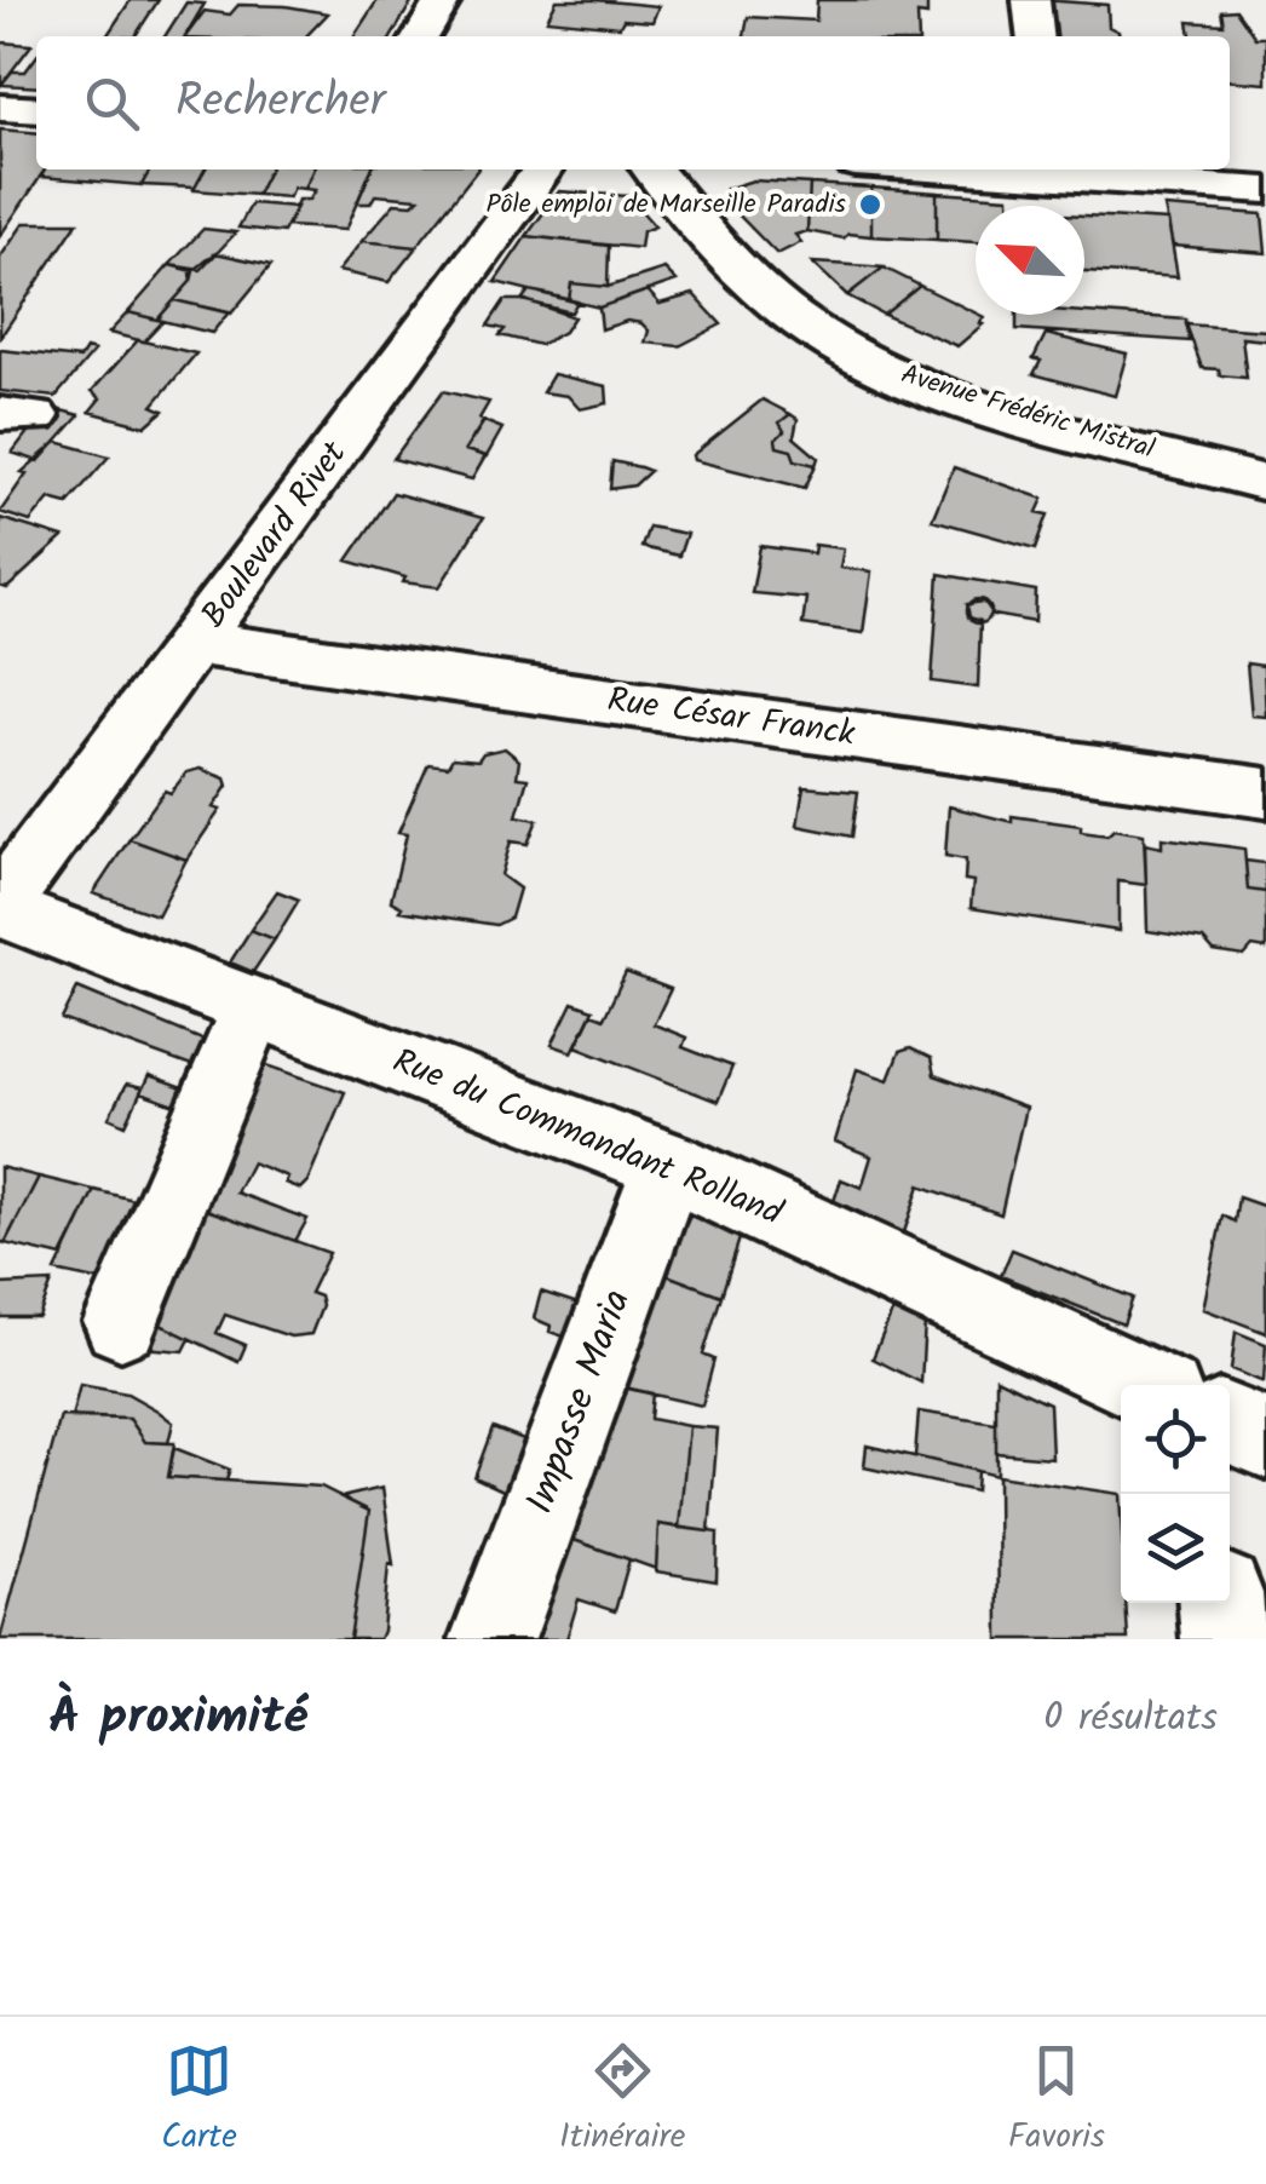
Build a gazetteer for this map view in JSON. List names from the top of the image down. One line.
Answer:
{"streets":{"street":["Avenue Frédéric Mistral","Boulevard Rivet","Rue César Franck","Rue du Commandant Rolland","Impasse Maria"]},"crossings":[["Boulevard Rivet","Rue César Franck"],["Boulevard Rivet","Rue du Commandant Rolland"],["Rue du Commandant Rolland","Impasse Maria"]],"places":["Pôle emploi de Marseille Paradis"],"north":"top left","page":{"search":"Rechercher","heading":["À proximité","0 résultats"],"nav":["Carte","Itinéraire","Favoris"]}}
